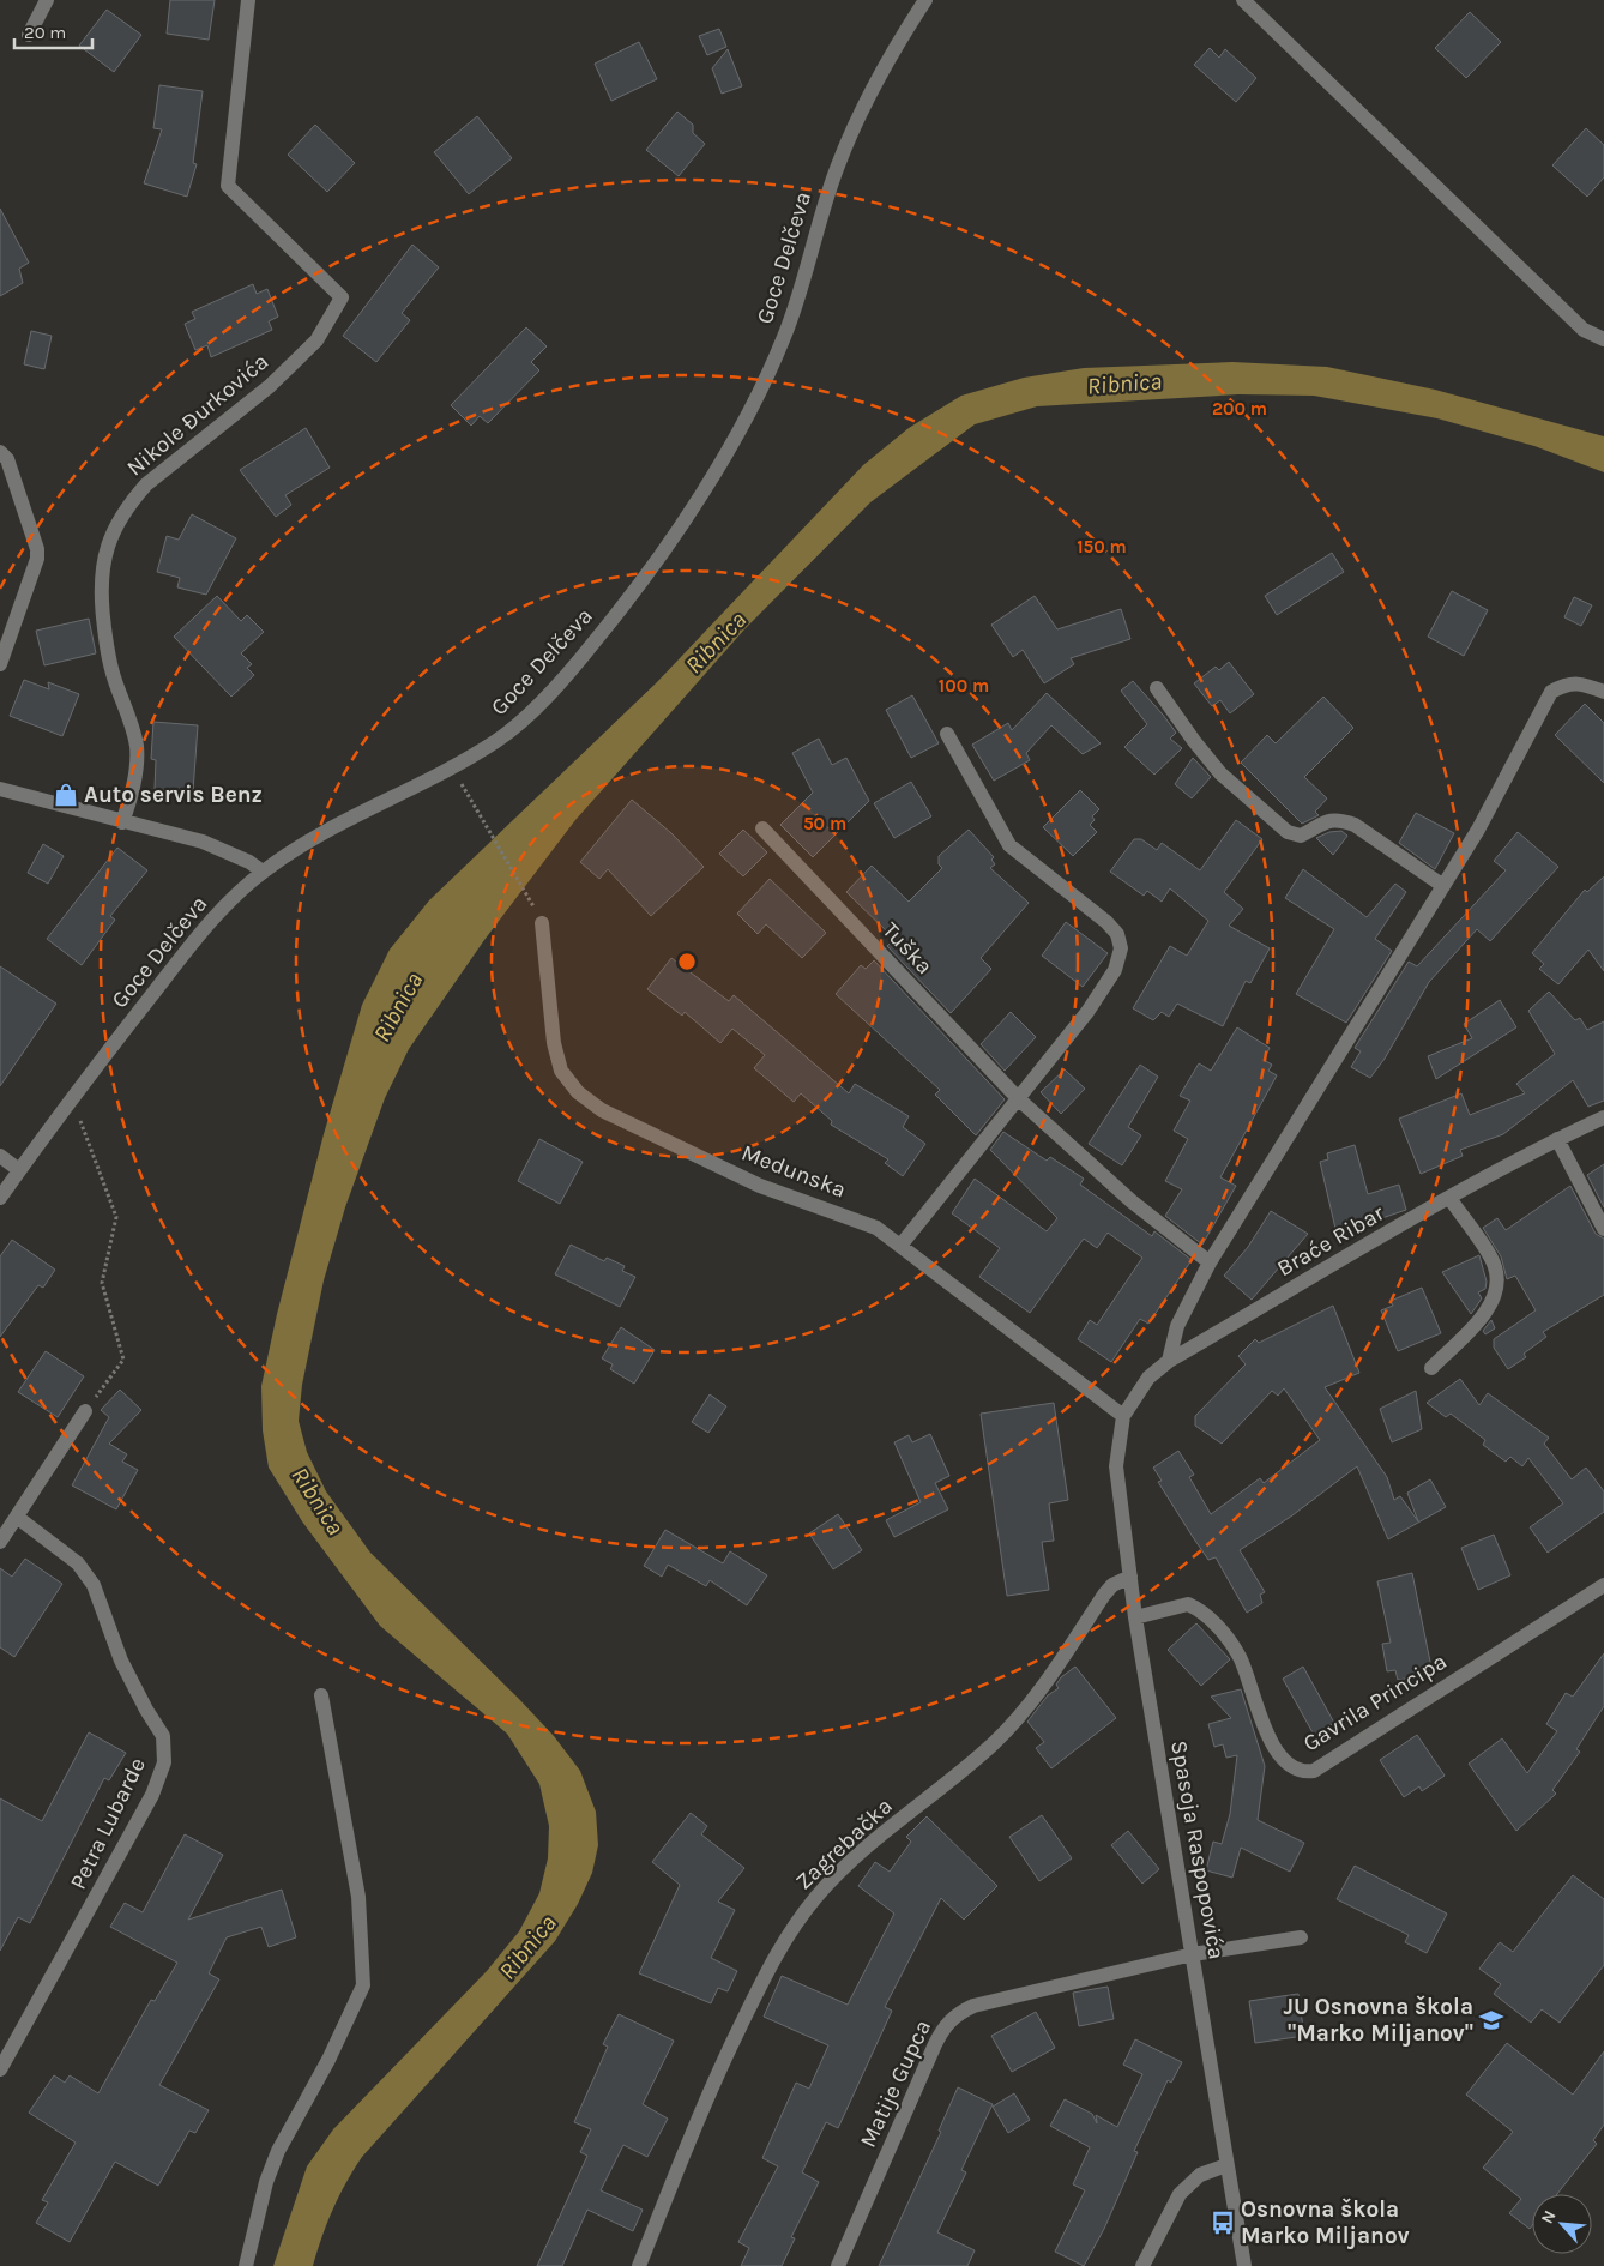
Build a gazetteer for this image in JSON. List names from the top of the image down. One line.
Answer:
{"streets":{"street":["Goce Delčeva","Nikole Đurkovića","Tuška","Medunska","Braće Ribar","Gavrila Principa","Petra Lubarde","Zagrebačka","Spasoja Raspopovića","Matije Gupca"]},"crossings":[["Medunska","Braće Ribar"],["Braće Ribar","Spasoja Raspopovića"],["Gavrila Principa","Spasoja Raspopovića"],["Zagrebačka","Spasoja Raspopovića"],["Spasoja Raspopovića","Matije Gupca"]],"water":["Ribnica"],"places":{"shop":["Auto servis Benz"],"school or university":["JU Osnovna škola \"Marko Miljanov\""],"bus stop":["Osnovna škola Marko Miljanov"]},"scale_bar":"20 m","north":"top left","rings":["200 m","150 m","100 m","50 m"]}
